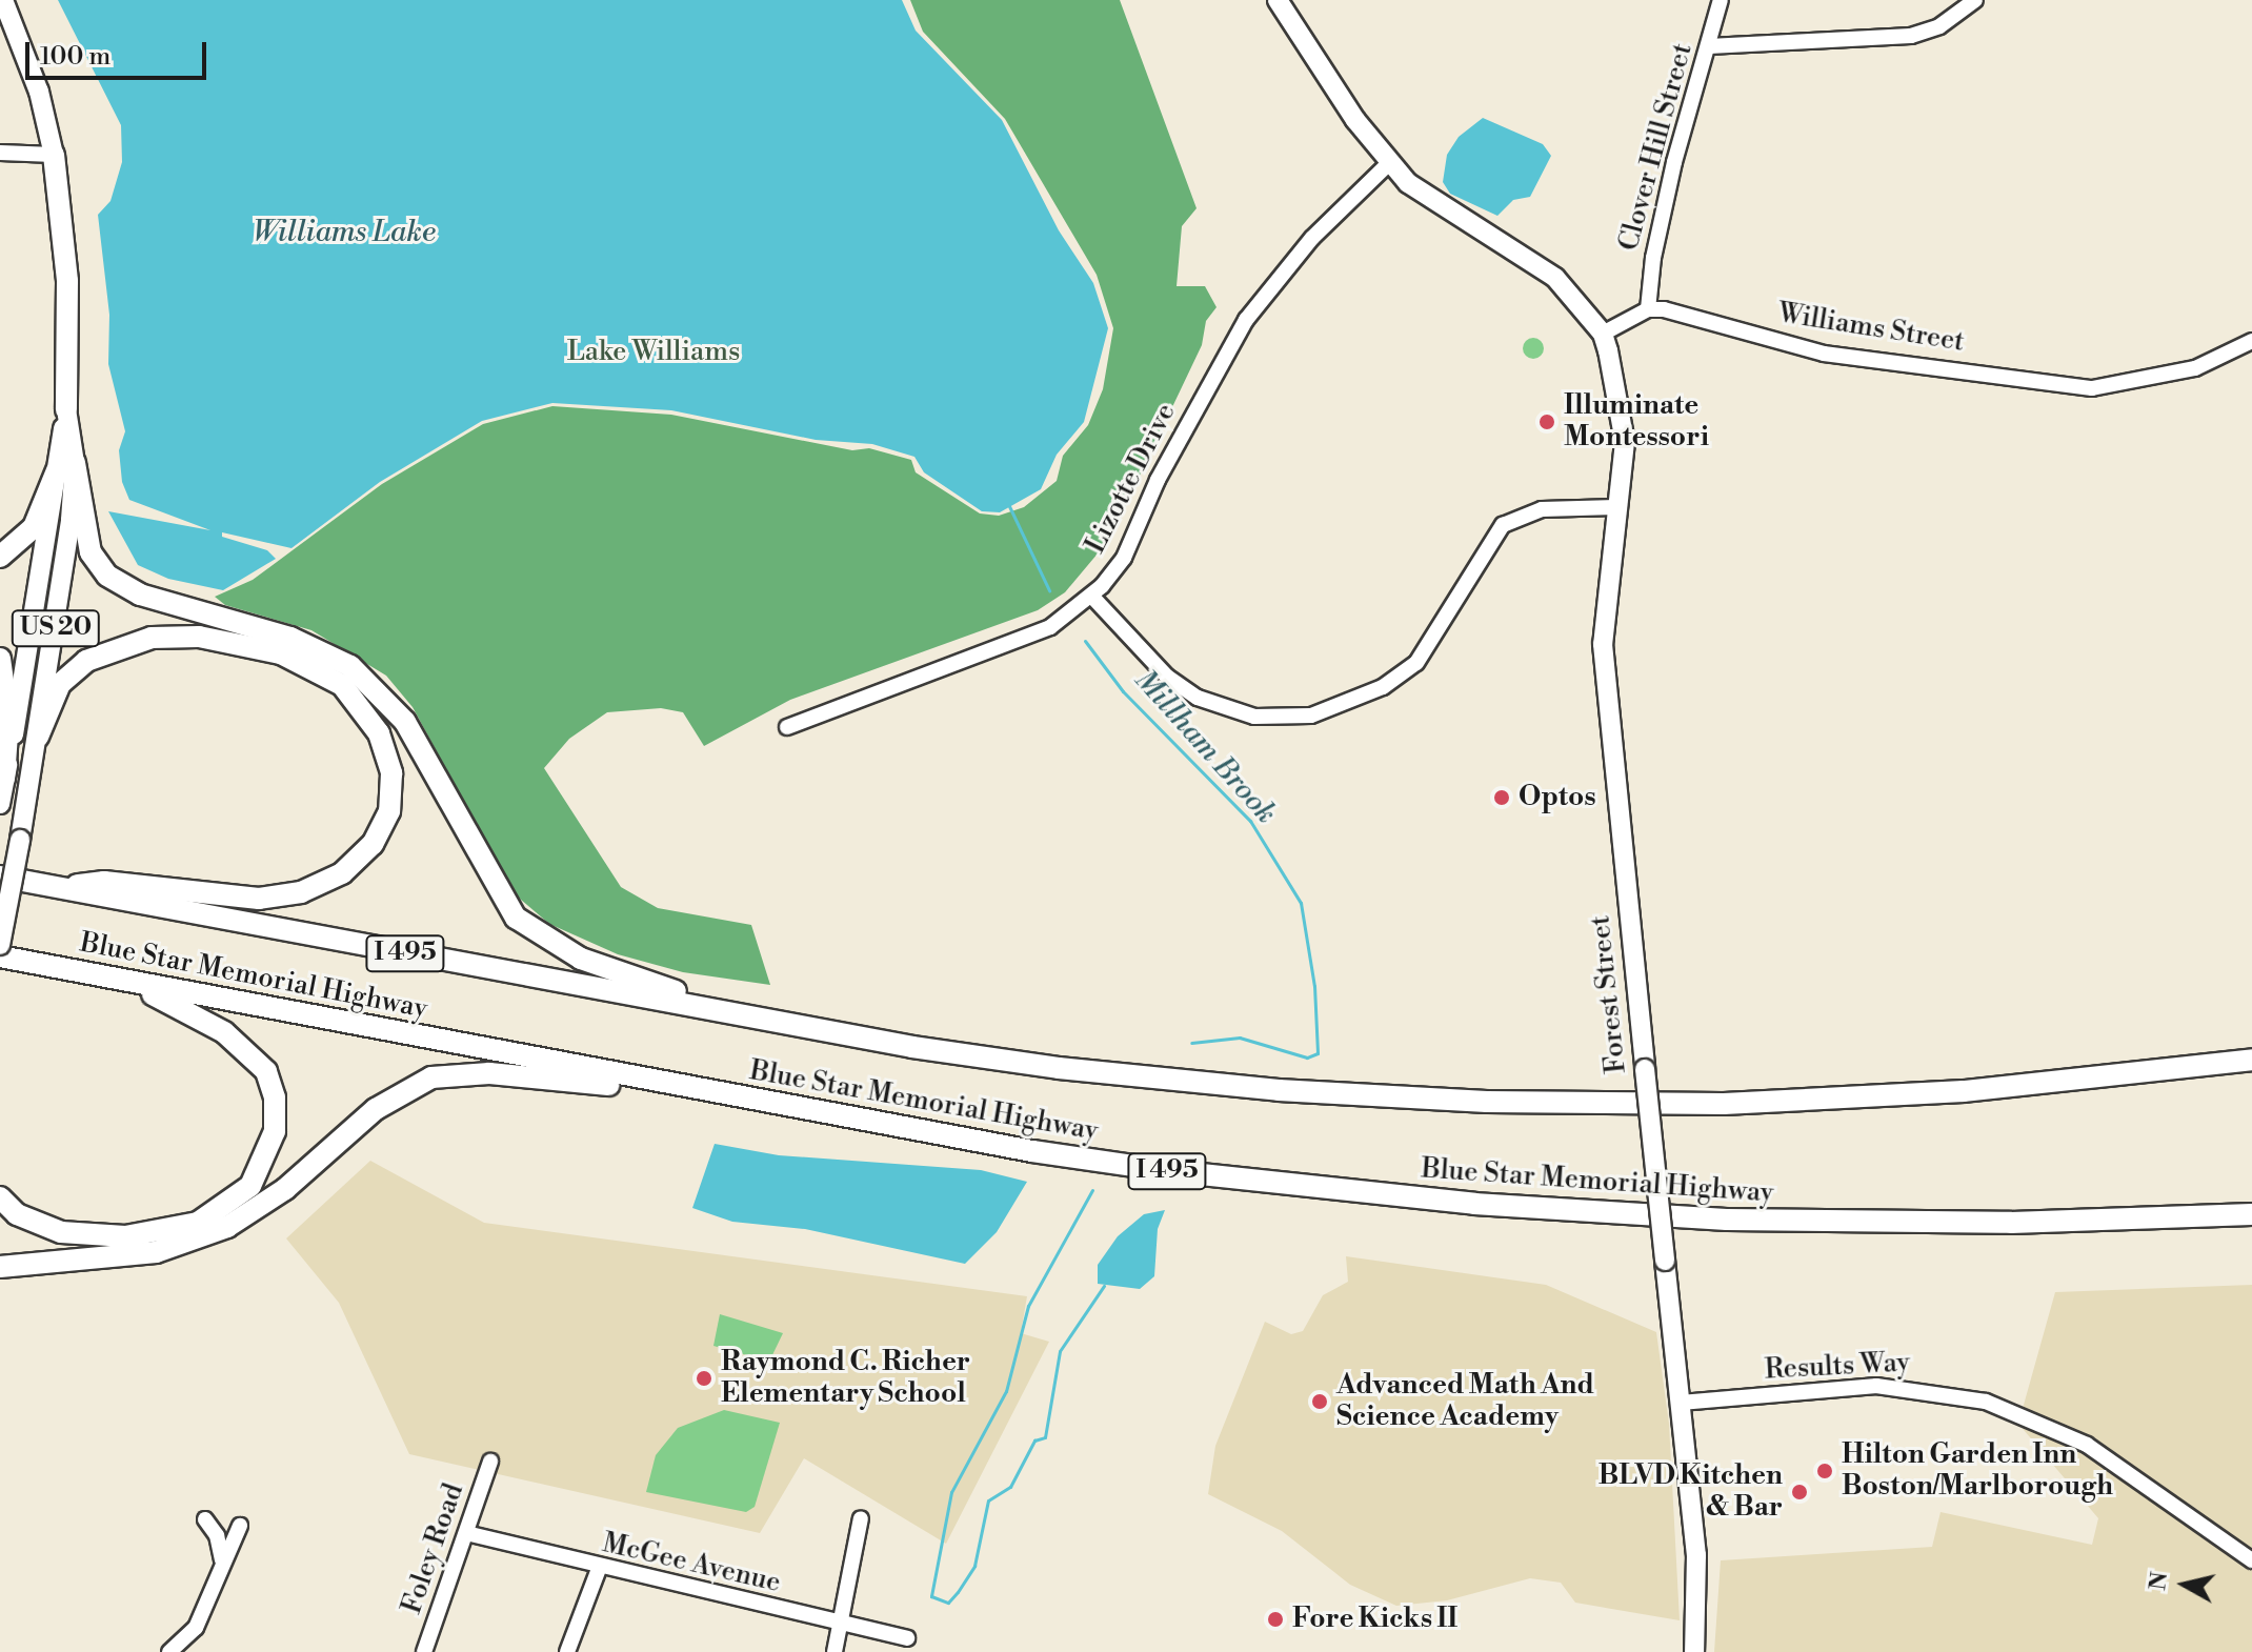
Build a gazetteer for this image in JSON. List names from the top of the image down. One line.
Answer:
{"streets":{"highway":["US 20","I 495","Blue Star Memorial Highway"],"main road":["Forest Street"],"street":["Clover Hill Street","Williams Street","Lizotte Drive","Results Way","Foley Road","McGee Avenue"]},"crossings":[["Clover Hill Street","Williams Street"],["Forest Street","Results Way"],["Foley Road","McGee Avenue"]],"water":["Williams Lake","Millham Brook"],"parks":["Lake Williams"],"places":["Illuminate Montessori","Optos","Raymond C. Richer Elementary School","Advanced Math And Science Academy","Hilton Garden Inn Boston/Marlborough","BLVD Kitchen & Bar","Fore Kicks II"],"scale_bar":"100 m","north":"left"}
